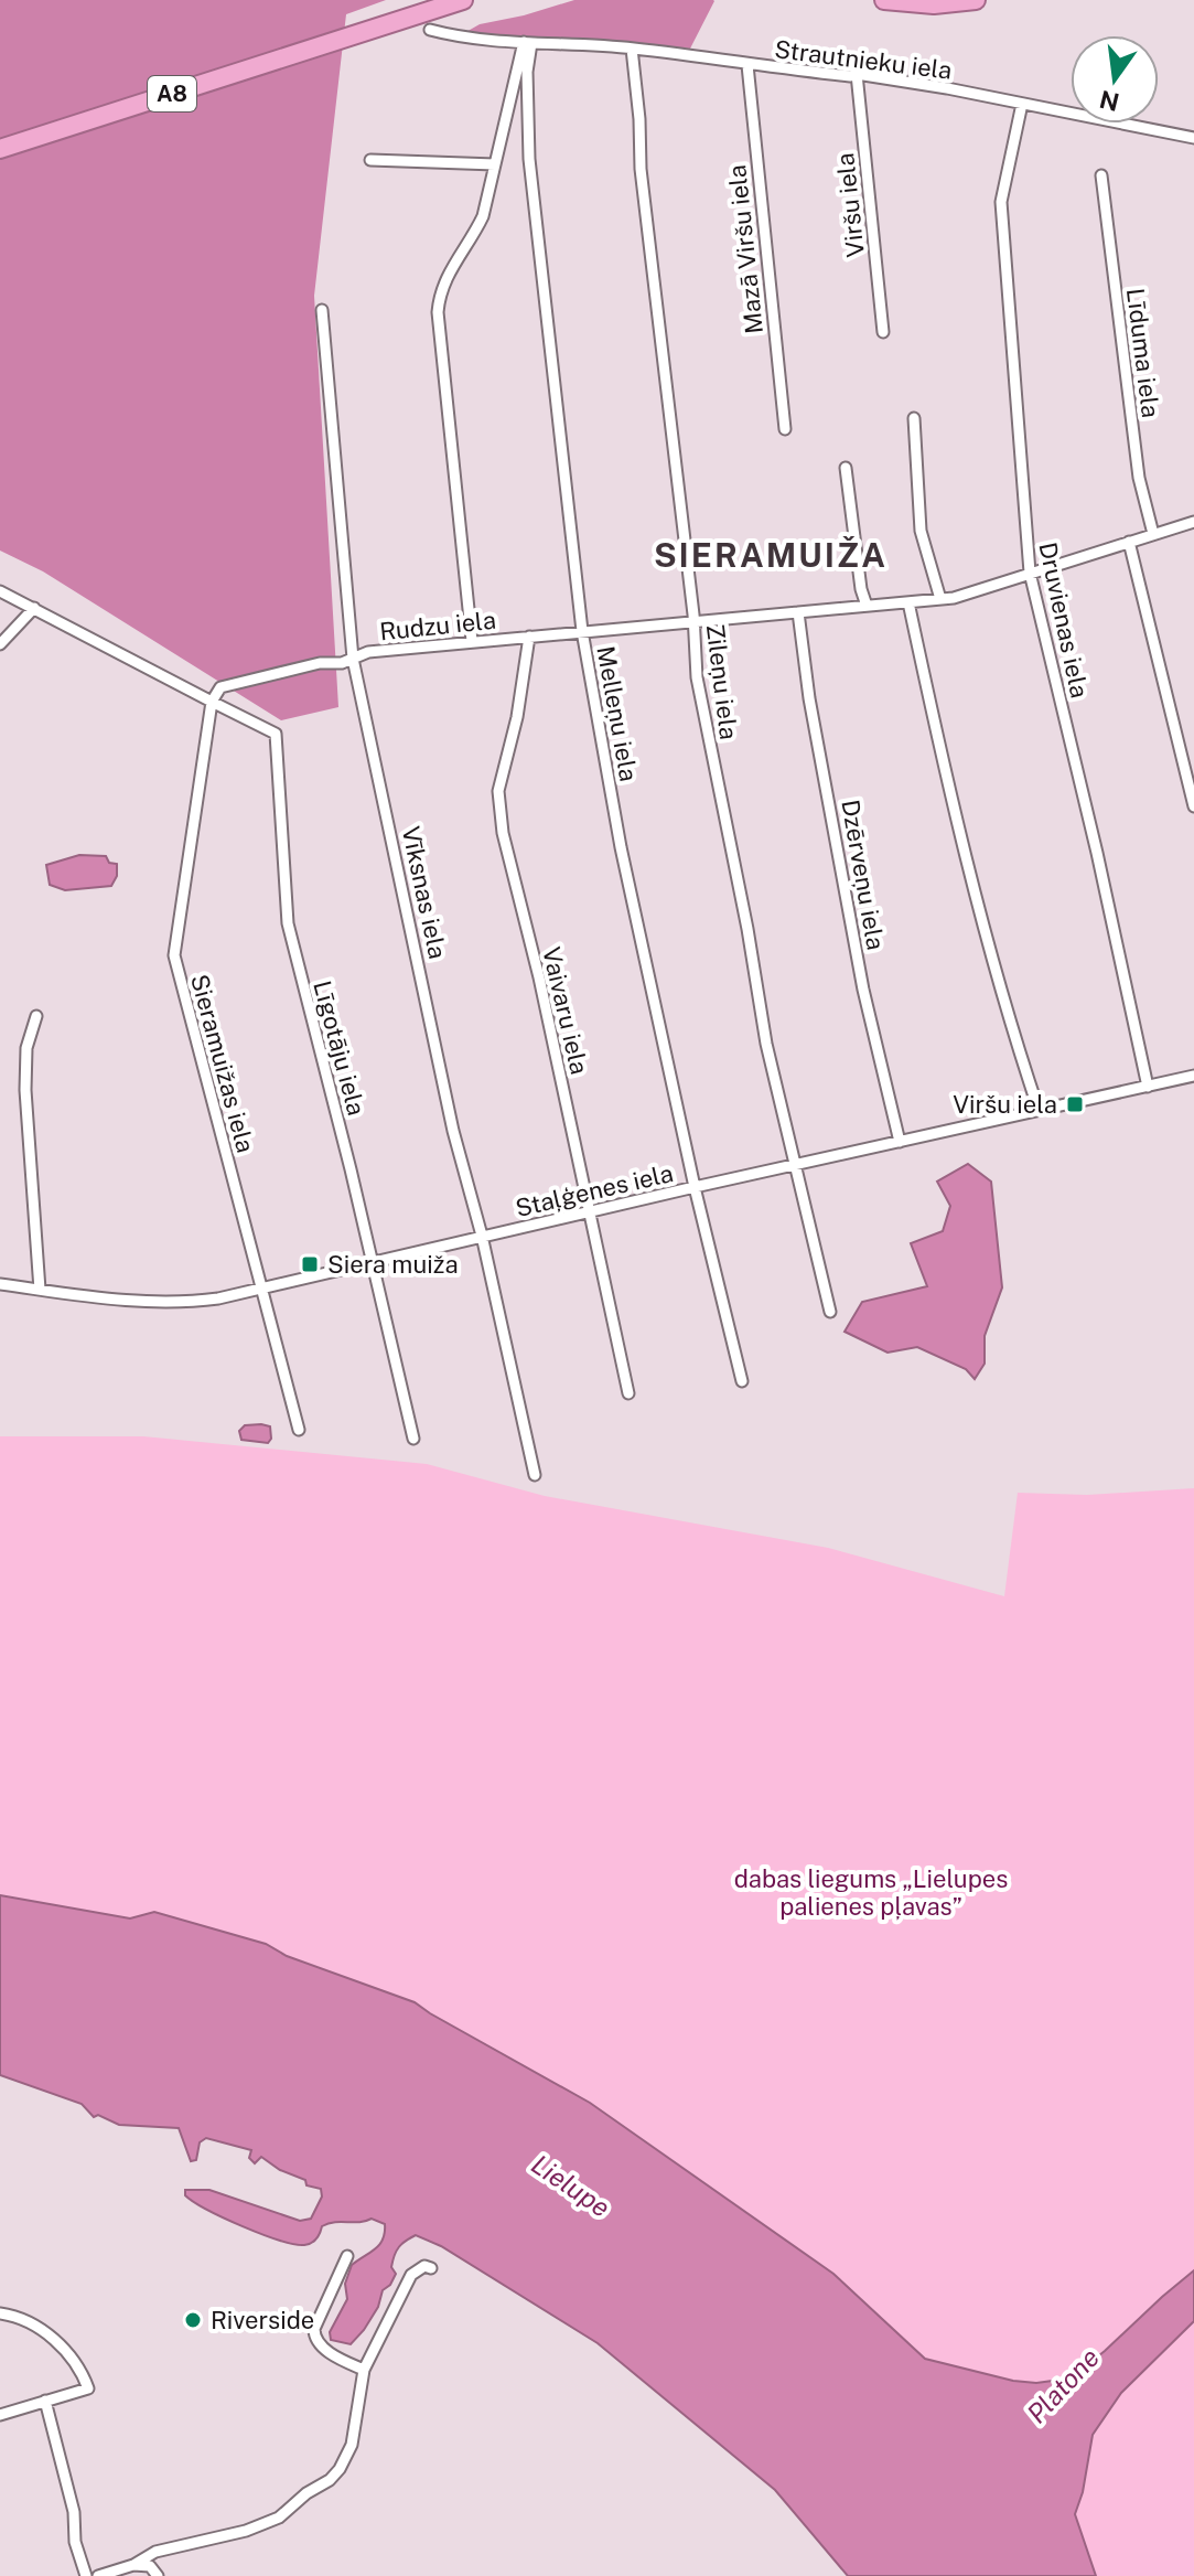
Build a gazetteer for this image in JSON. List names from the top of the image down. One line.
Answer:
{"streets":{"highway":["A8"],"street":["Strautnieku iela","Viršu iela","Mazā Viršu iela","Līduma iela","Druvienas iela","Rudzu iela","Zileņu iela","Melleņu iela","Dzērveņu iela","Vīksnas iela","Vaivaru iela","Līgotāju iela","Sieramuižas iela","Staļģenes iela"]},"crossings":[["Strautnieku iela","Viršu iela"],["Strautnieku iela","Mazā Viršu iela"],["Strautnieku iela","Druvienas iela"],["Strautnieku iela","Zileņu iela"],["Strautnieku iela","Melleņu iela"],["Līduma iela","Rudzu iela"],["Druvienas iela","Rudzu iela"],["Druvienas iela","Staļģenes iela"],["Rudzu iela","Zileņu iela"],["Rudzu iela","Melleņu iela"],["Rudzu iela","Dzērveņu iela"],["Rudzu iela","Vīksnas iela"],["Rudzu iela","Vaivaru iela"],["Rudzu iela","Līgotāju iela"],["Rudzu iela","Sieramuižas iela"],["Zileņu iela","Staļģenes iela"],["Melleņu iela","Staļģenes iela"],["Dzērveņu iela","Staļģenes iela"],["Vīksnas iela","Staļģenes iela"],["Vaivaru iela","Staļģenes iela"],["Līgotāju iela","Sieramuižas iela"],["Līgotāju iela","Staļģenes iela"],["Sieramuižas iela","Staļģenes iela"]],"districts":["SIERAMUIŽA"],"water":["Lielupe","Platone"],"parks":["dabas liegums „Lielupes palienes pļavas”"],"places":{"transit":["Viršu iela","Siera muiža"],"other":["Riverside"]},"north":"bottom"}
